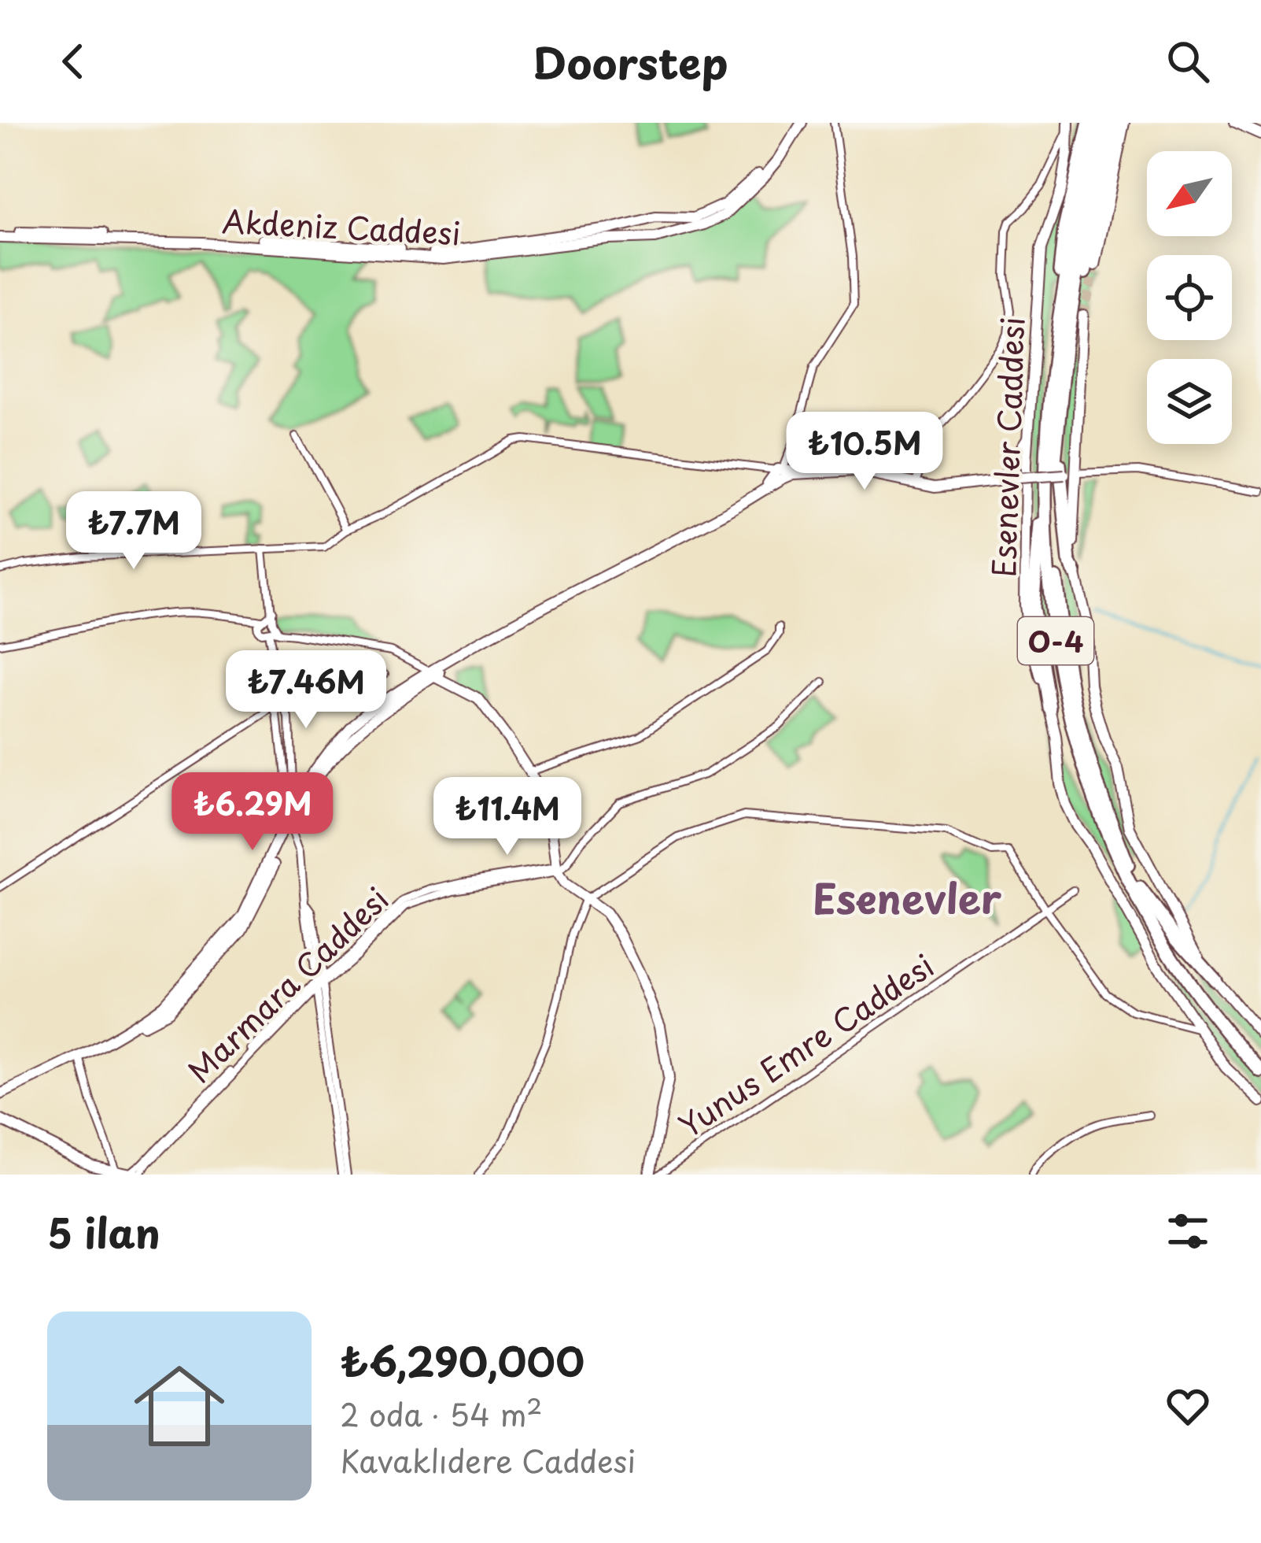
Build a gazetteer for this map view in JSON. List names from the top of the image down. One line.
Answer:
{"streets":{"highway":["O-4"],"main road":["Akdeniz Caddesi","Esenevler Caddesi"],"street":["Marmara Caddesi","Yunus Emre Caddesi"]},"districts":["Esenevler"],"north":"bottom left","page":{"header":"Doorstep","price":["₺10.5M","₺7.7M","₺7.46M","₺6.29M","₺11.4M"],"heading":"5 ilan","list":[{"name":"₺6,290,000","note":"2 oda · 54 m² · Kavaklıdere Caddesi"}]}}
